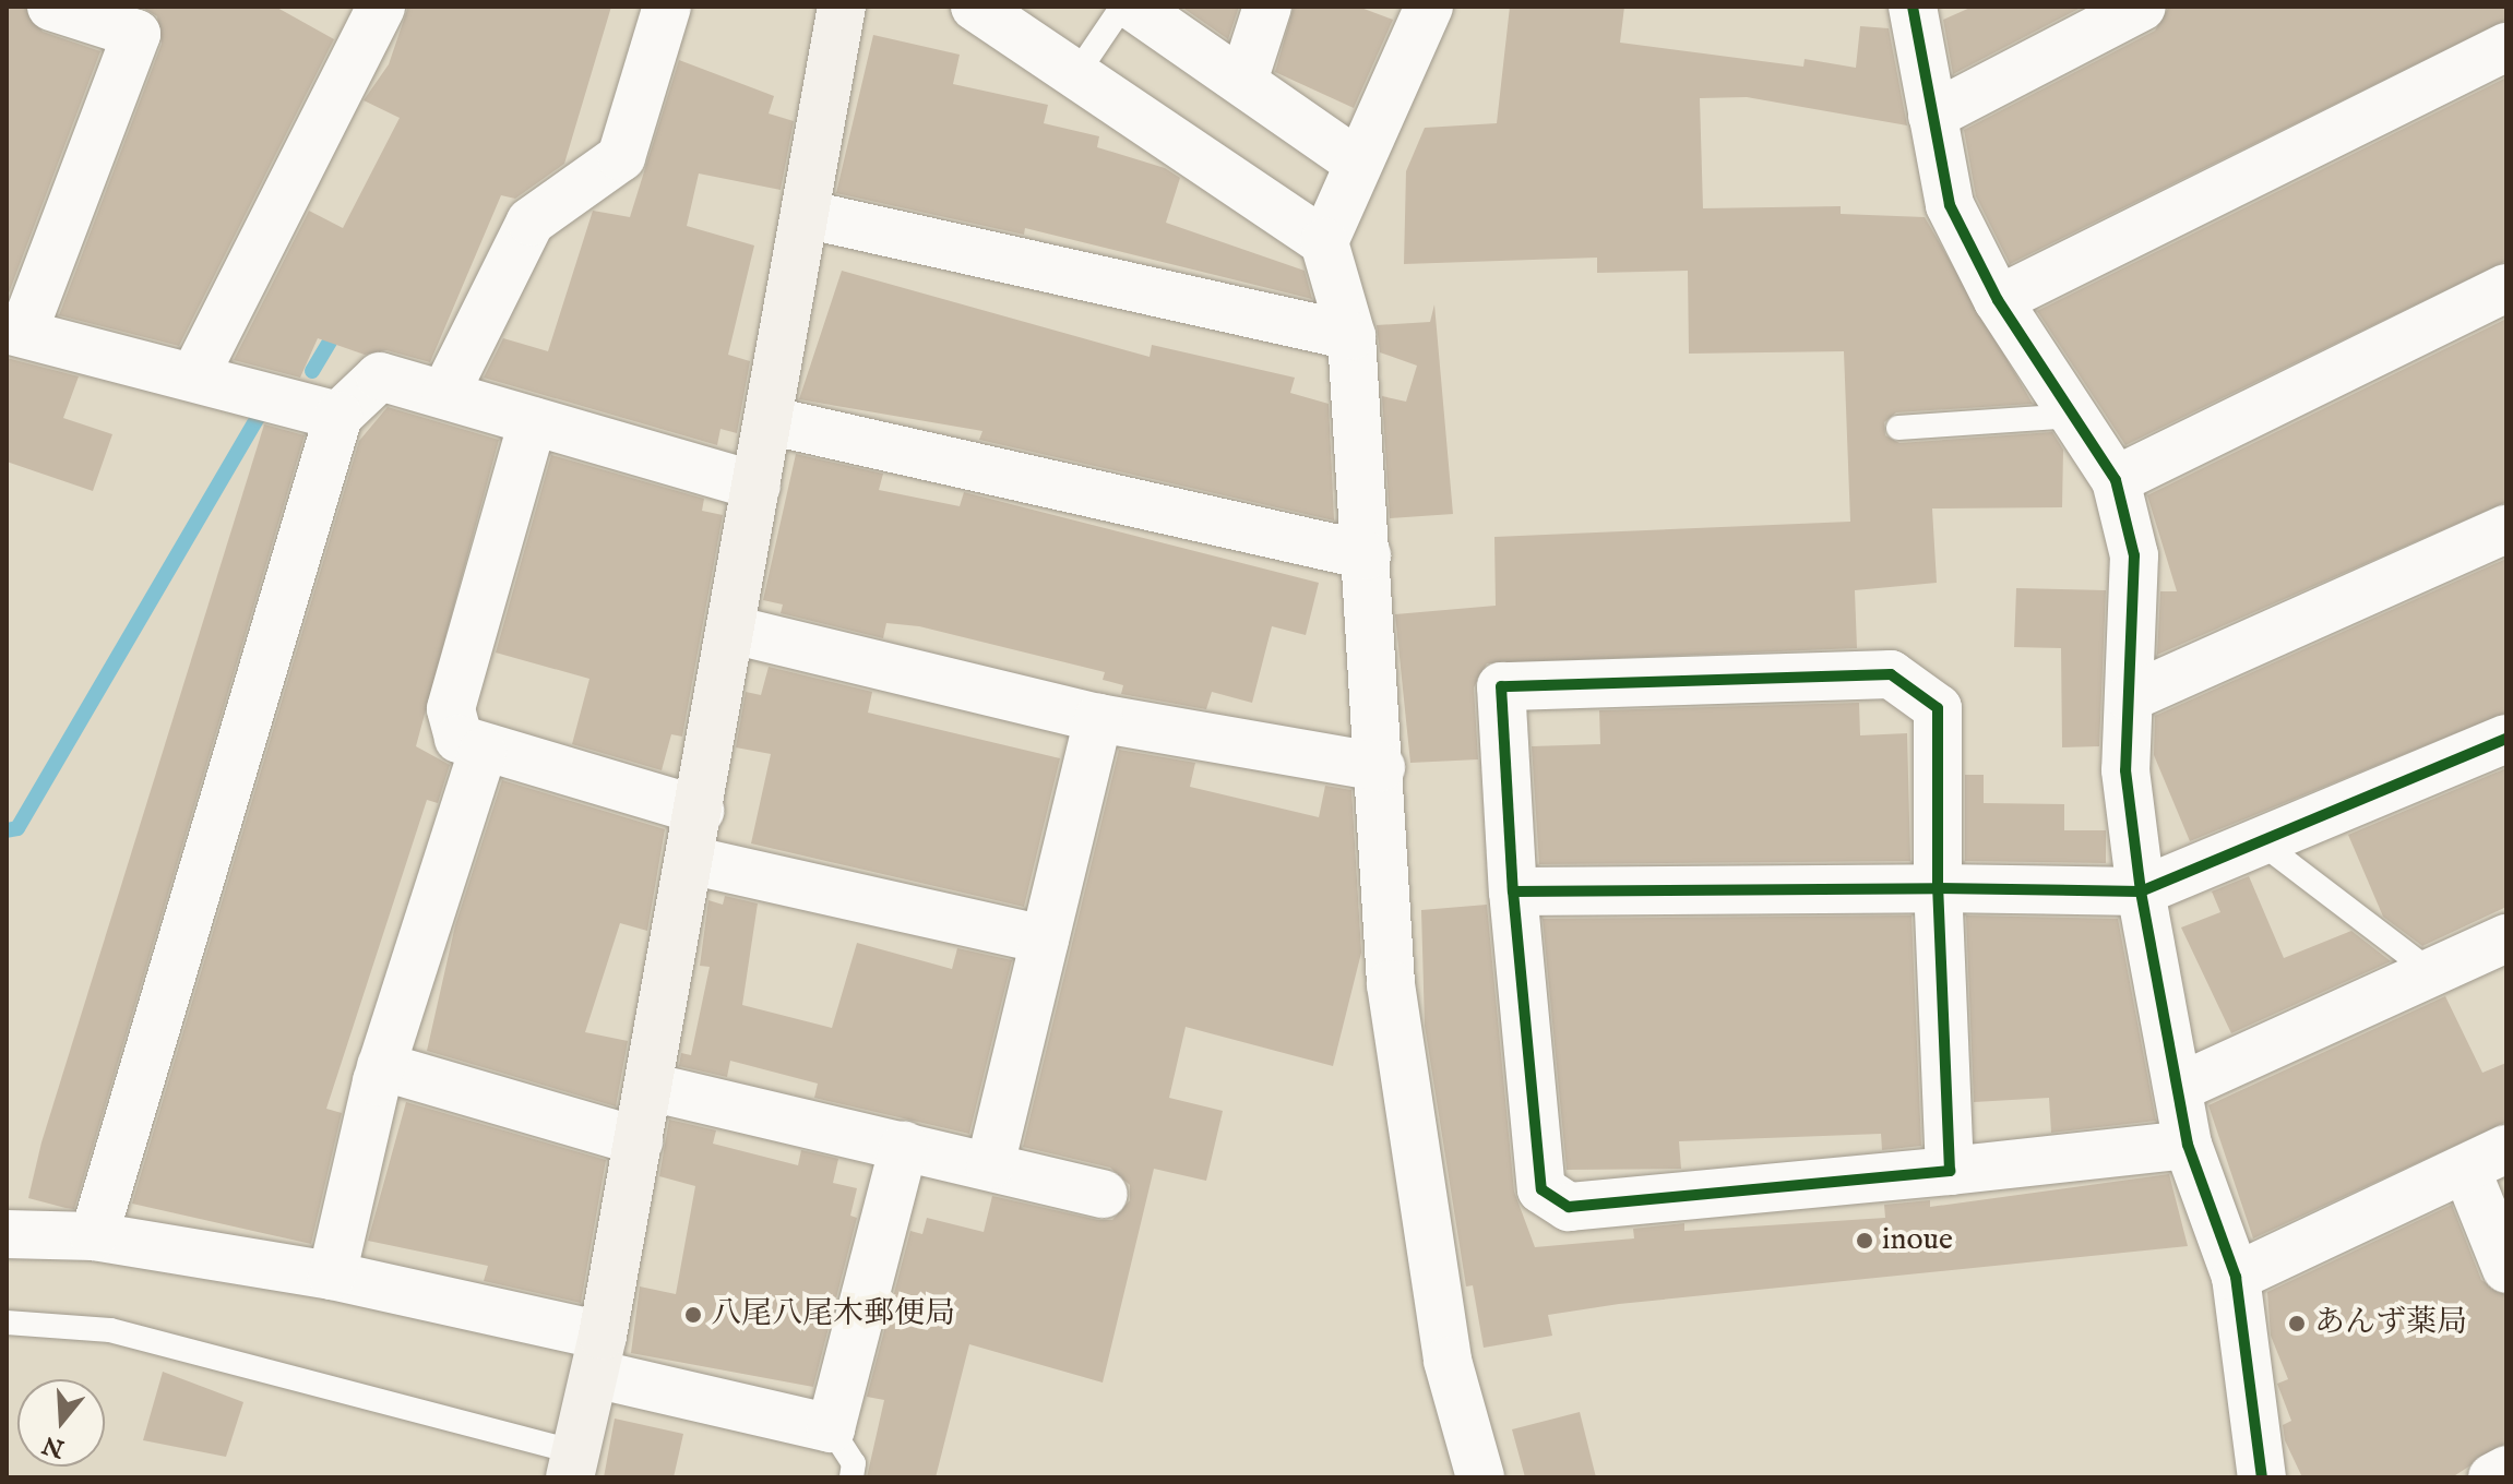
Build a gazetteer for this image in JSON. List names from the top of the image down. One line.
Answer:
{"places":["inoue","八尾八尾木郵便局","あんず薬局"],"north":"bottom"}
